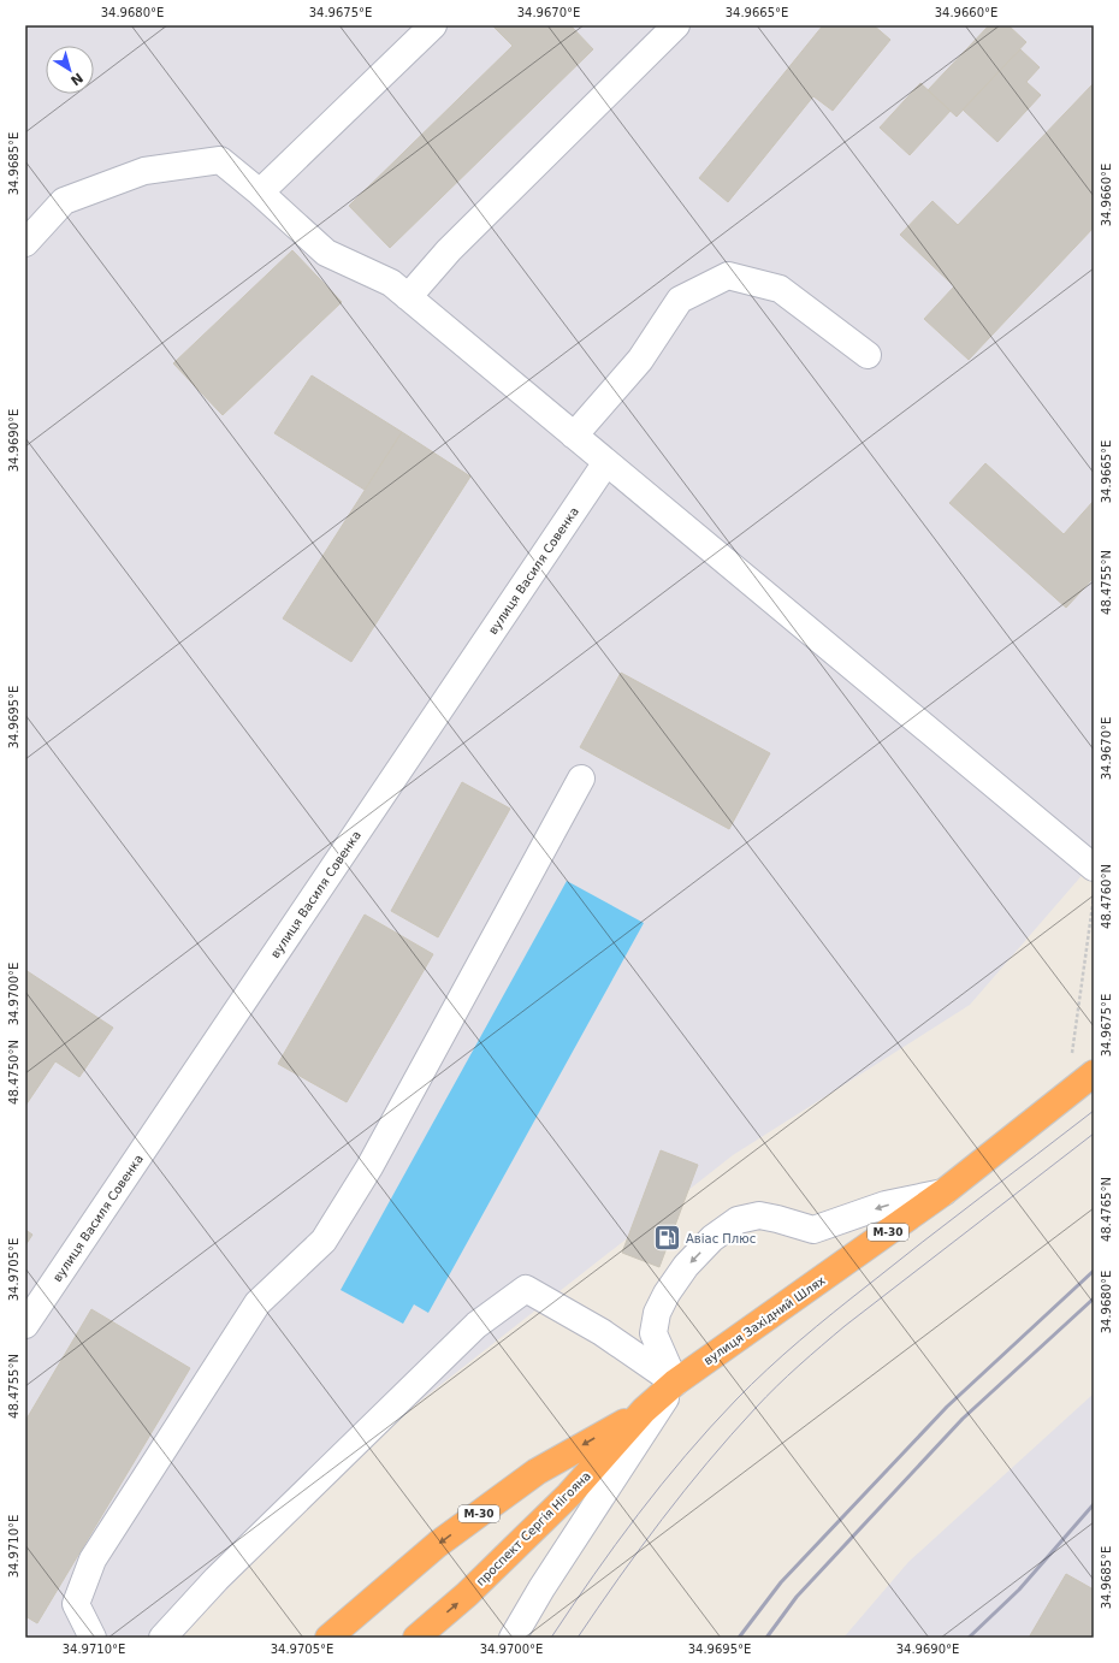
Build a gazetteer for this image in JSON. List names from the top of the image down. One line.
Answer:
{"streets":{"highway":["М-30","вулиця Західний Шлях","проспект Сергія Нігояна"],"street":["вулиця Василя Совенка"]},"crossings":[["вулиця Західний Шлях","проспект Сергія Нігояна"]],"places":{"fuel station":["Авіас Плюс"]},"north":"bottom right","coordinates":["34.9680°E","34.9675°E","34.9670°E","34.9665°E","34.9660°E","34.9685°E","34.9690°E","48.4755°N","34.9695°E","48.4760°N","34.9700°E","48.4750°N","48.4765°N","34.9705°E","34.9710°E"]}
